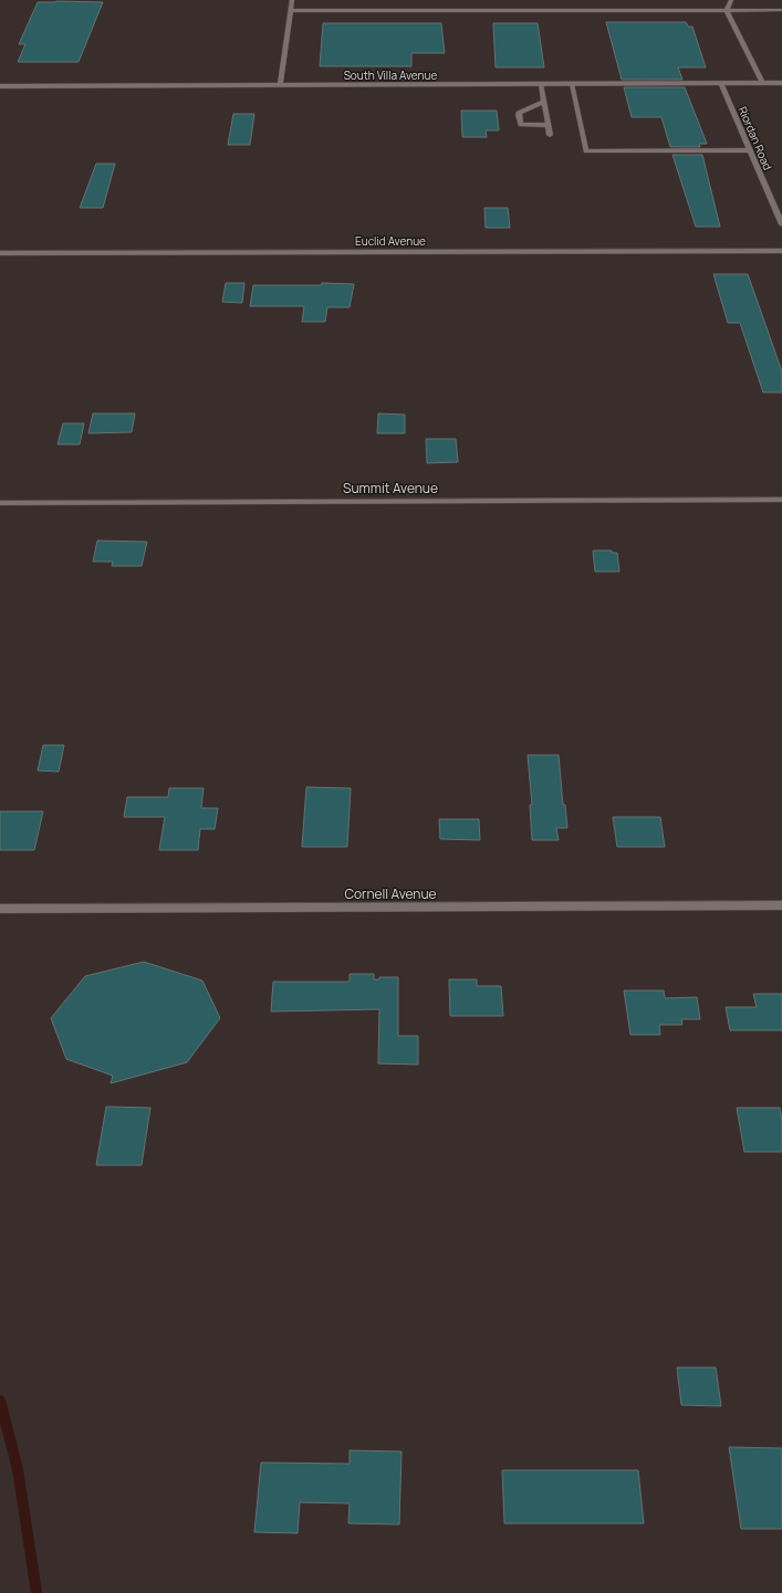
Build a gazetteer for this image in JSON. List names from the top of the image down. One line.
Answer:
{"streets":{"street":["South Villa Avenue","Riordan Road","Euclid Avenue","Summit Avenue","Cornell Avenue"]},"crossings":[["South Villa Avenue","Riordan Road"]]}
